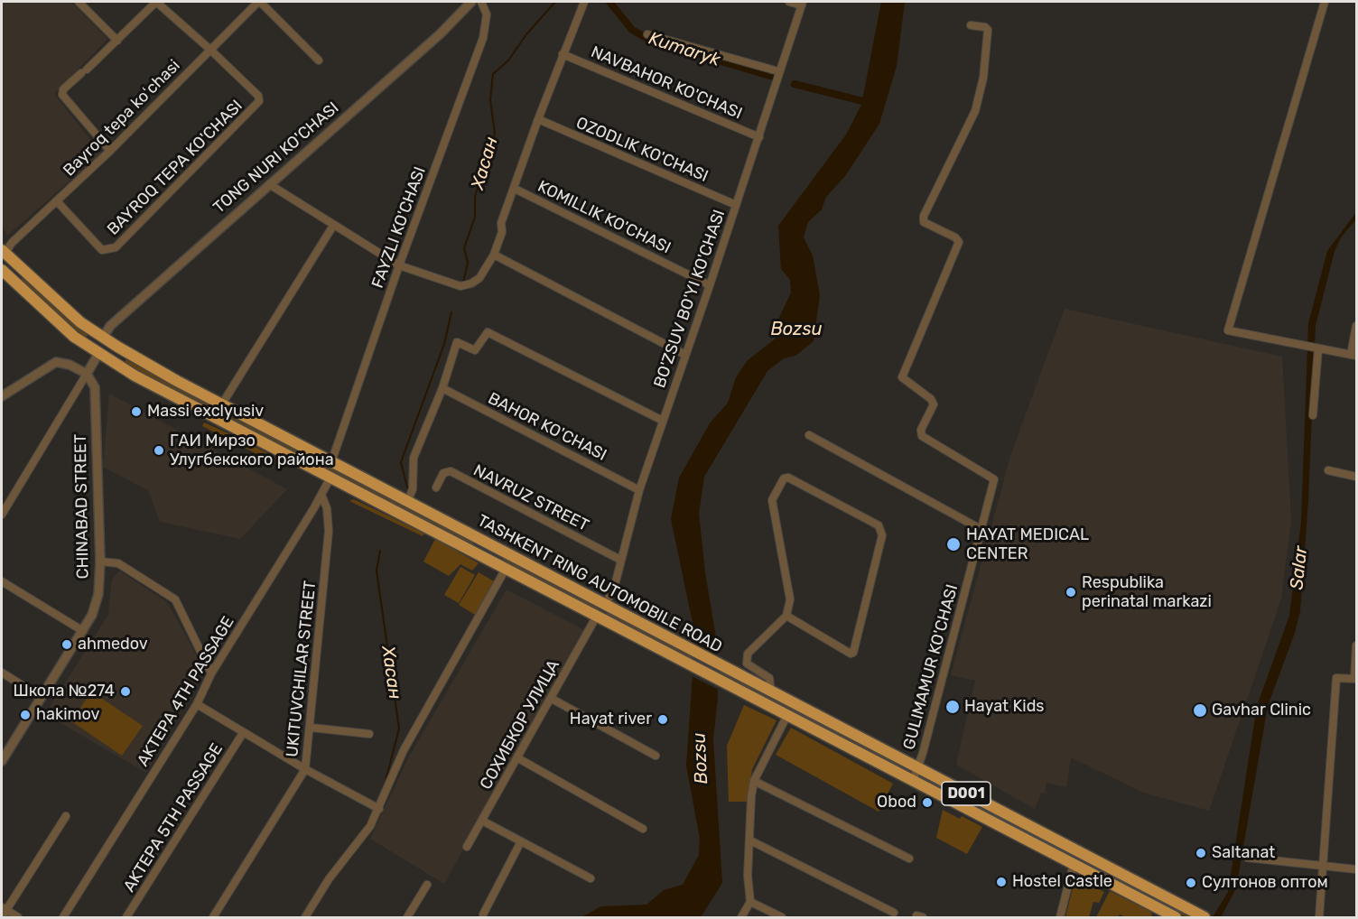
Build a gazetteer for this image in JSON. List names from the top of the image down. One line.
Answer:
{"streets":{"highway":["TASHKENT RING AUTOMOBILE ROAD","D001"],"street":["NAVBAHOR KO'CHASI","Bayroq tepa koʻchasi","OZODLIK KO'CHASI","TONG NURI KO'CHASI","BAYROQ TEPA KO'CHASI","KOMILLIK KO'CHASI","FAYZLI KO'CHASI","BO'ZSUV BO'YI KO'CHASI","BAHOR KO'CHASI","NAVRUZ STREET","CHINABAD STREET","GULIMAMUR KO'CHASI","UKITUVCHILAR STREET","AKTEPA 4TH PASSAGE","СОХИБКОР УЛИЦА","AKTEPA 5TH PASSAGE"]},"crossings":[["NAVBAHOR KO'CHASI","BO'ZSUV BO'YI KO'CHASI"],["Bayroq tepa koʻchasi","BAYROQ TEPA KO'CHASI"],["Bayroq tepa koʻchasi","TASHKENT RING AUTOMOBILE ROAD"],["OZODLIK KO'CHASI","BO'ZSUV BO'YI KO'CHASI"],["TONG NURI KO'CHASI","TASHKENT RING AUTOMOBILE ROAD"],["KOMILLIK KO'CHASI","BO'ZSUV BO'YI KO'CHASI"],["FAYZLI KO'CHASI","TASHKENT RING AUTOMOBILE ROAD"],["BO'ZSUV BO'YI KO'CHASI","BAHOR KO'CHASI"],["BO'ZSUV BO'YI KO'CHASI","NAVRUZ STREET"],["BO'ZSUV BO'YI KO'CHASI","TASHKENT RING AUTOMOBILE ROAD"],["TASHKENT RING AUTOMOBILE ROAD","GULIMAMUR KO'CHASI"],["TASHKENT RING AUTOMOBILE ROAD","AKTEPA 4TH PASSAGE"],["TASHKENT RING AUTOMOBILE ROAD","СОХИБКОР УЛИЦА"],["UKITUVCHILAR STREET","AKTEPA 4TH PASSAGE"]],"water":["Kumaryk","Хасан","Bozsu","Salar"],"places":["Massi exclyusiv","ГАИ Мирзо Улугбекского района","HAYAT MEDICAL CENTER","Respublika perinatal markazi","ahmedov","Школа №274","Hayat Kids","Gavhar Clinic","hakimov","Hayat river","Obod","Saltanat","Hostel Castle","Султонов оптом"]}
